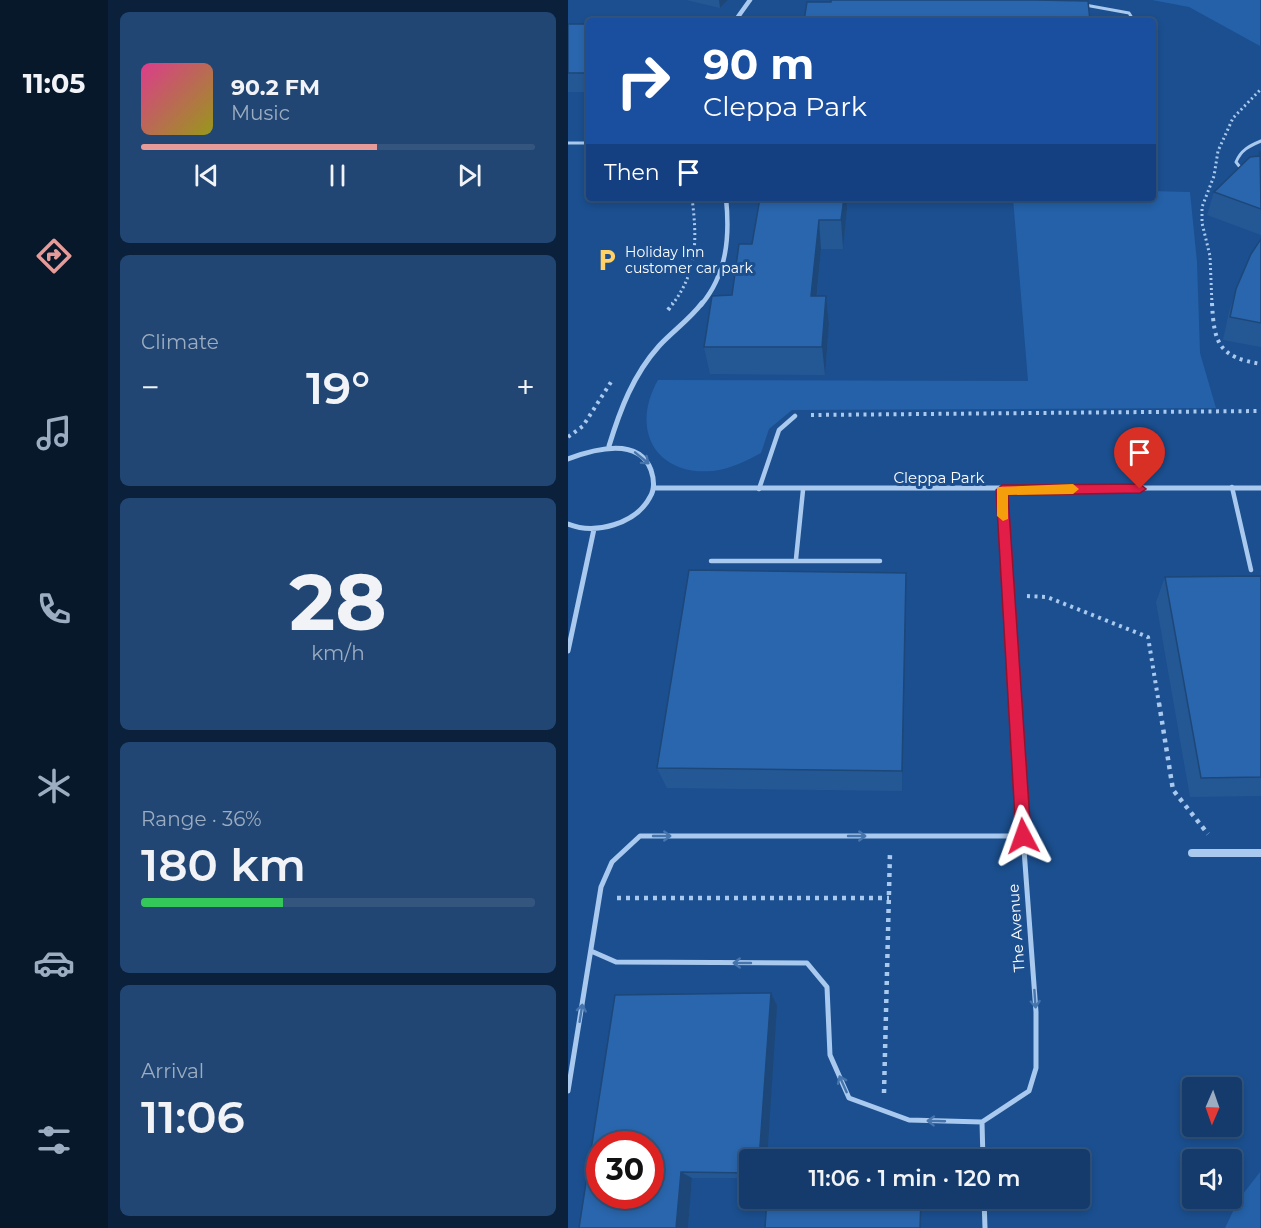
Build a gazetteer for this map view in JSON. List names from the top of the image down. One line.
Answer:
{"streets":{"street":["Cleppa Park","The Avenue"]},"crossings":[["Cleppa Park","The Avenue"]],"one_way":["The Avenue"],"places":{"parking":["Holiday Inn customer car park"]},"north":"bottom","page":{"tabs":"11:05","turn":["90 m","Cleppa Park"],"song":["90.2 FM","Music"],"then":"Then","tile":["Climate",["28","km/h"],["Range · 36%","180 km"],["Arrival","11:06"]],"heat":["−","19°","+"],"limit":"30","trip":"11:06 · 1 min · 120 m"}}
